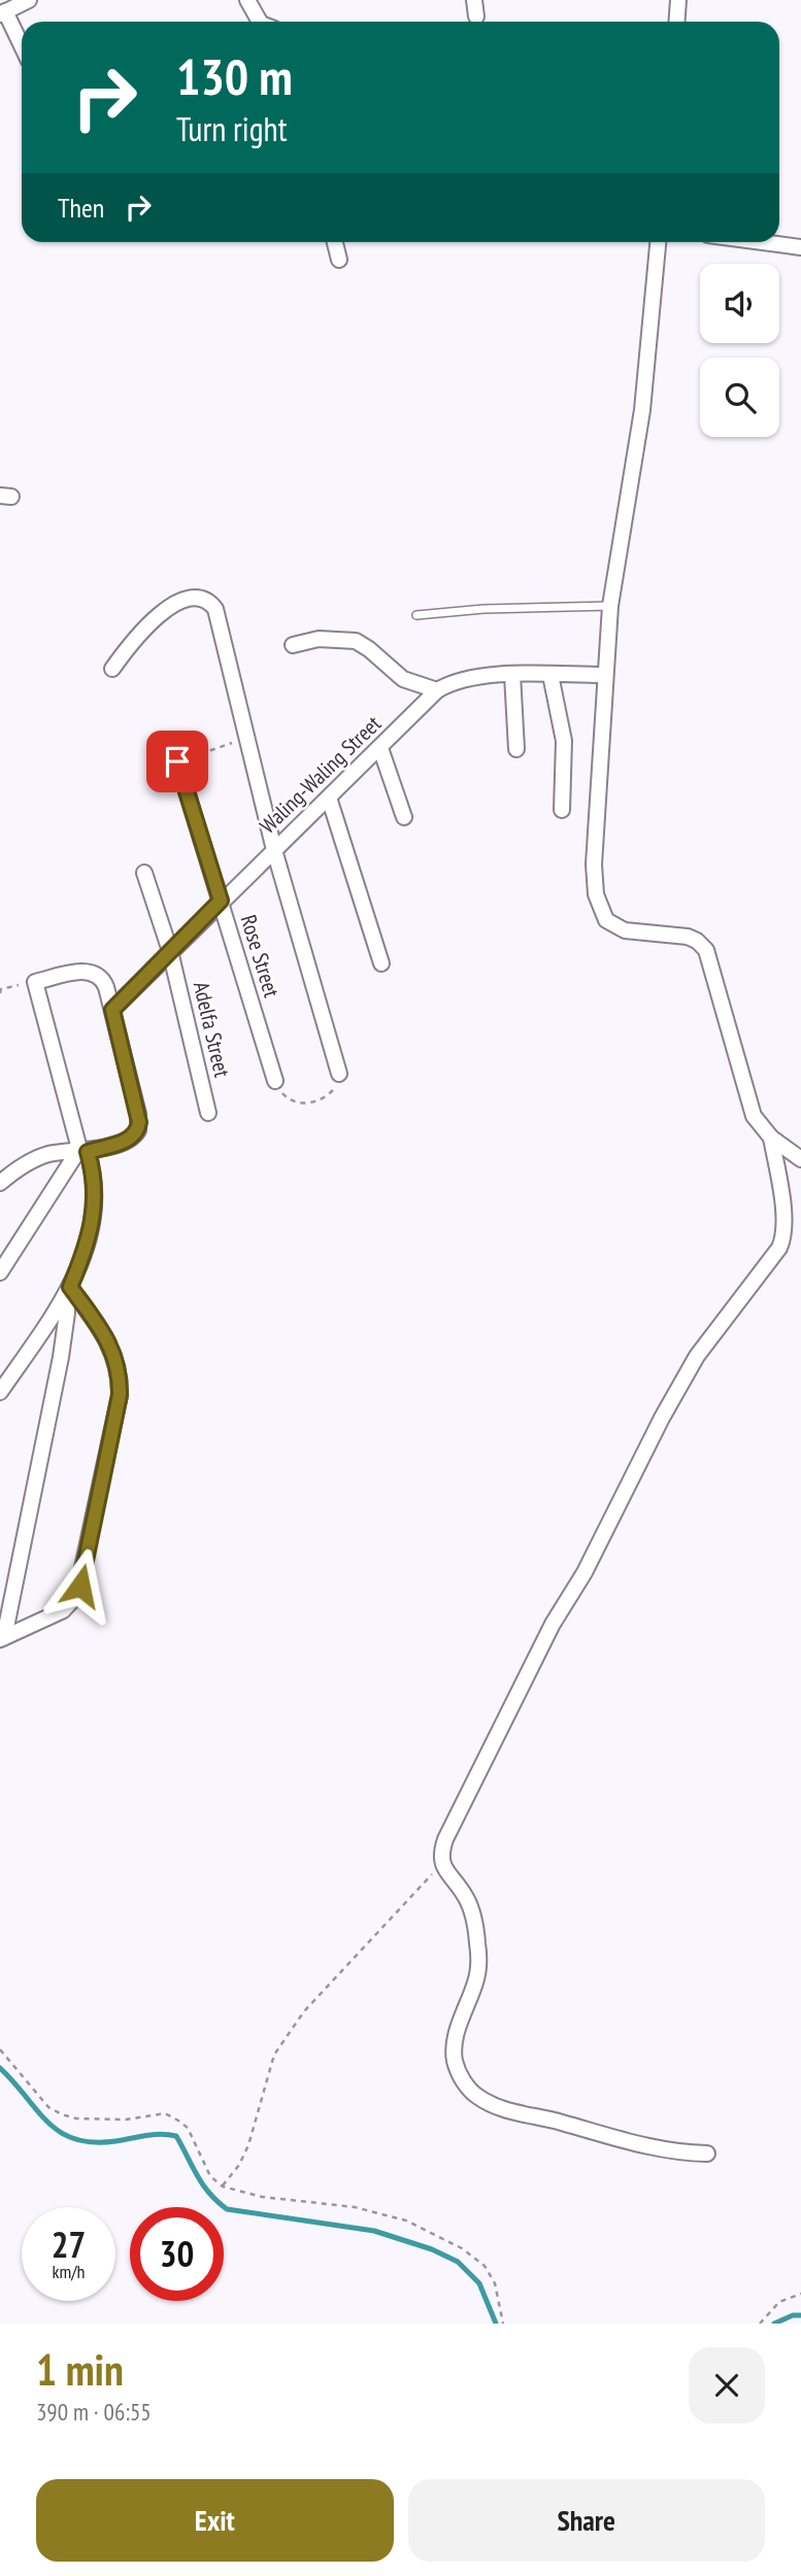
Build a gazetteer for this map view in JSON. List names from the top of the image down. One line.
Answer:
{"streets":{"street":["Waling-Waling Street","Rose Street","Adelfa Street"]},"crossings":[["Waling-Waling Street","Rose Street"],["Waling-Waling Street","Adelfa Street"]],"page":{"turn":["130 m","Turn right"],"then":"Then","speed":"27 km/h","limit":"30","heading":["1 min","390 m · 06:55"],"buttons":["Exit","Share"]}}
